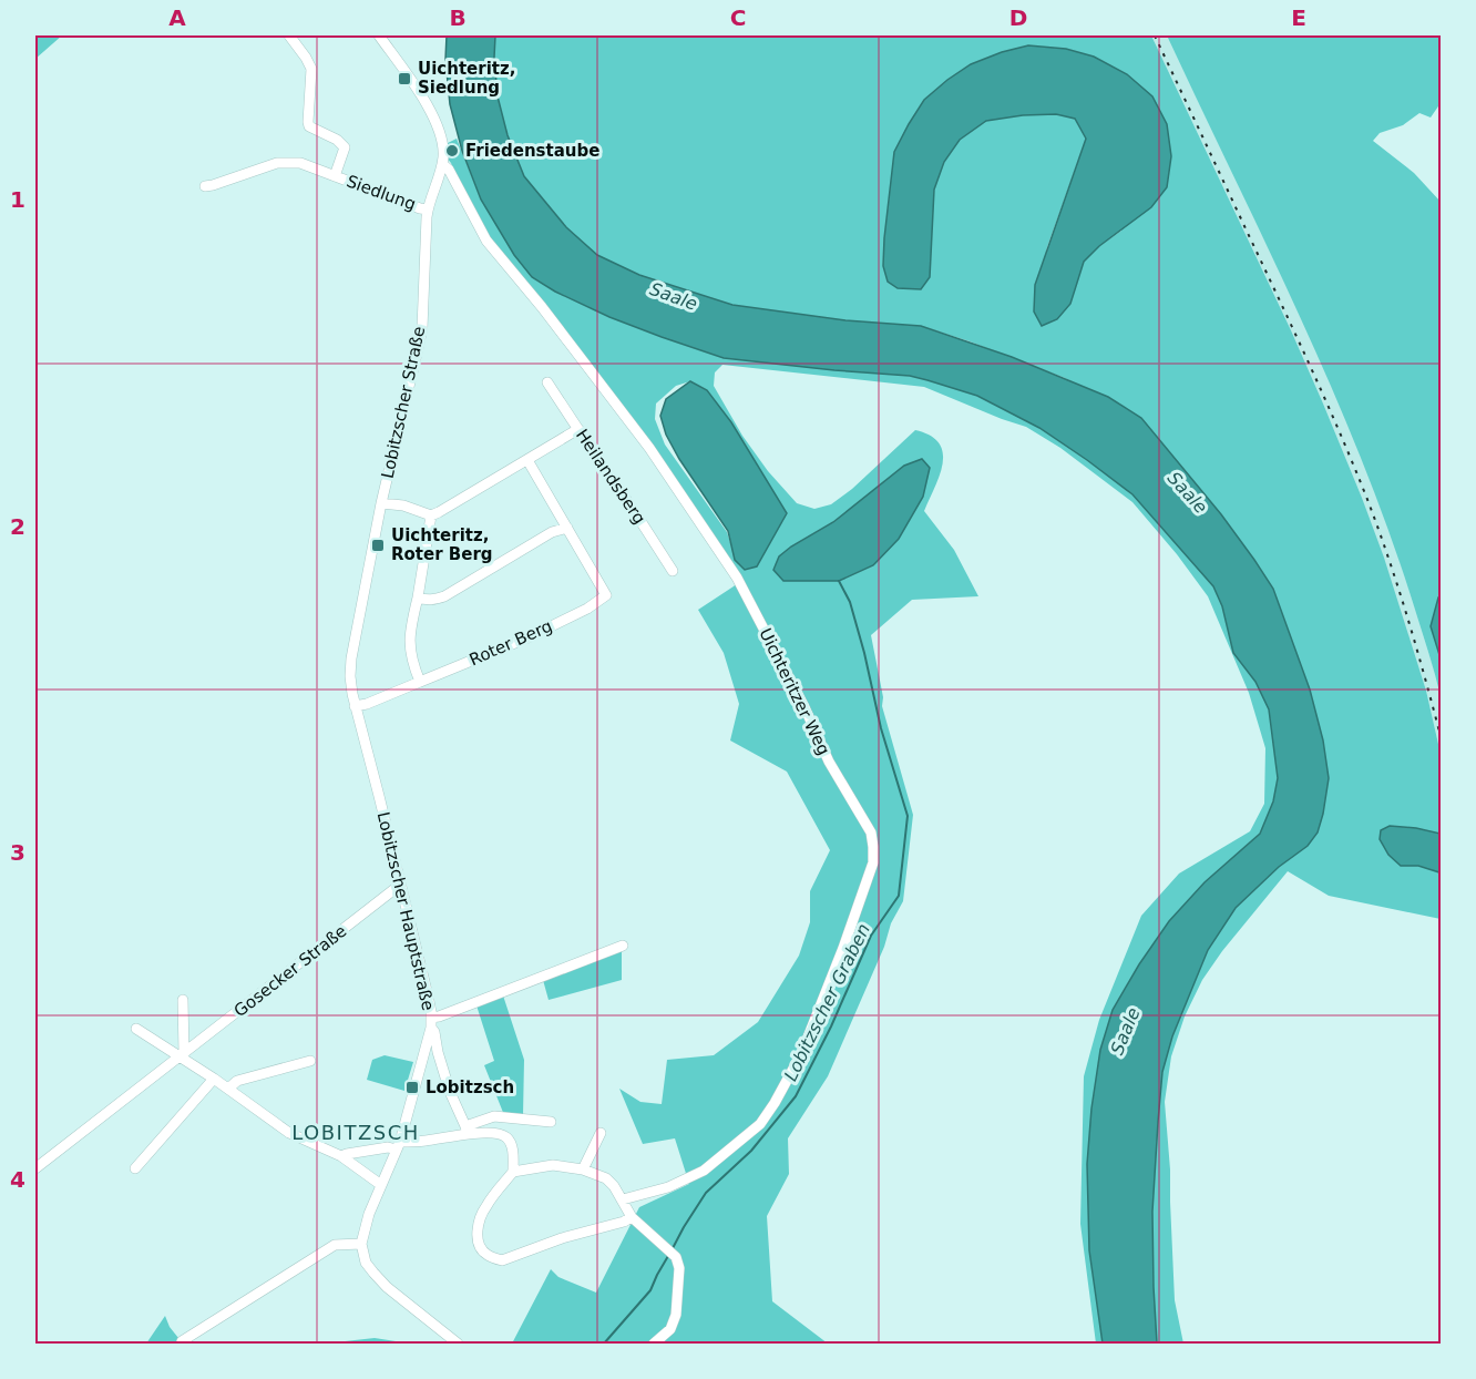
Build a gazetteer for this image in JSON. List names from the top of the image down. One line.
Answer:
{"streets":{"street":["Siedlung","Lobitzscher Straße","Heilandsberg","Roter Berg","Uichteritzer Weg","Lobitzscher Hauptstraße","Gosecker Straße"]},"crossings":[["Siedlung","Lobitzscher Straße"],["Lobitzscher Straße","Uichteritzer Weg"],["Lobitzscher Straße","Lobitzscher Hauptstraße"],["Lobitzscher Hauptstraße","Gosecker Straße"]],"districts":["LOBITZSCH"],"water":["Saale","Lobitzscher Graben"],"places":{"transit":["Uichteritz, Siedlung","Uichteritz, Roter Berg","Lobitzsch"],"other":["Friedenstaube"]},"grid":{"columns":["A","B","C","D","E"],"rows":["1","2","3","4"]}}
